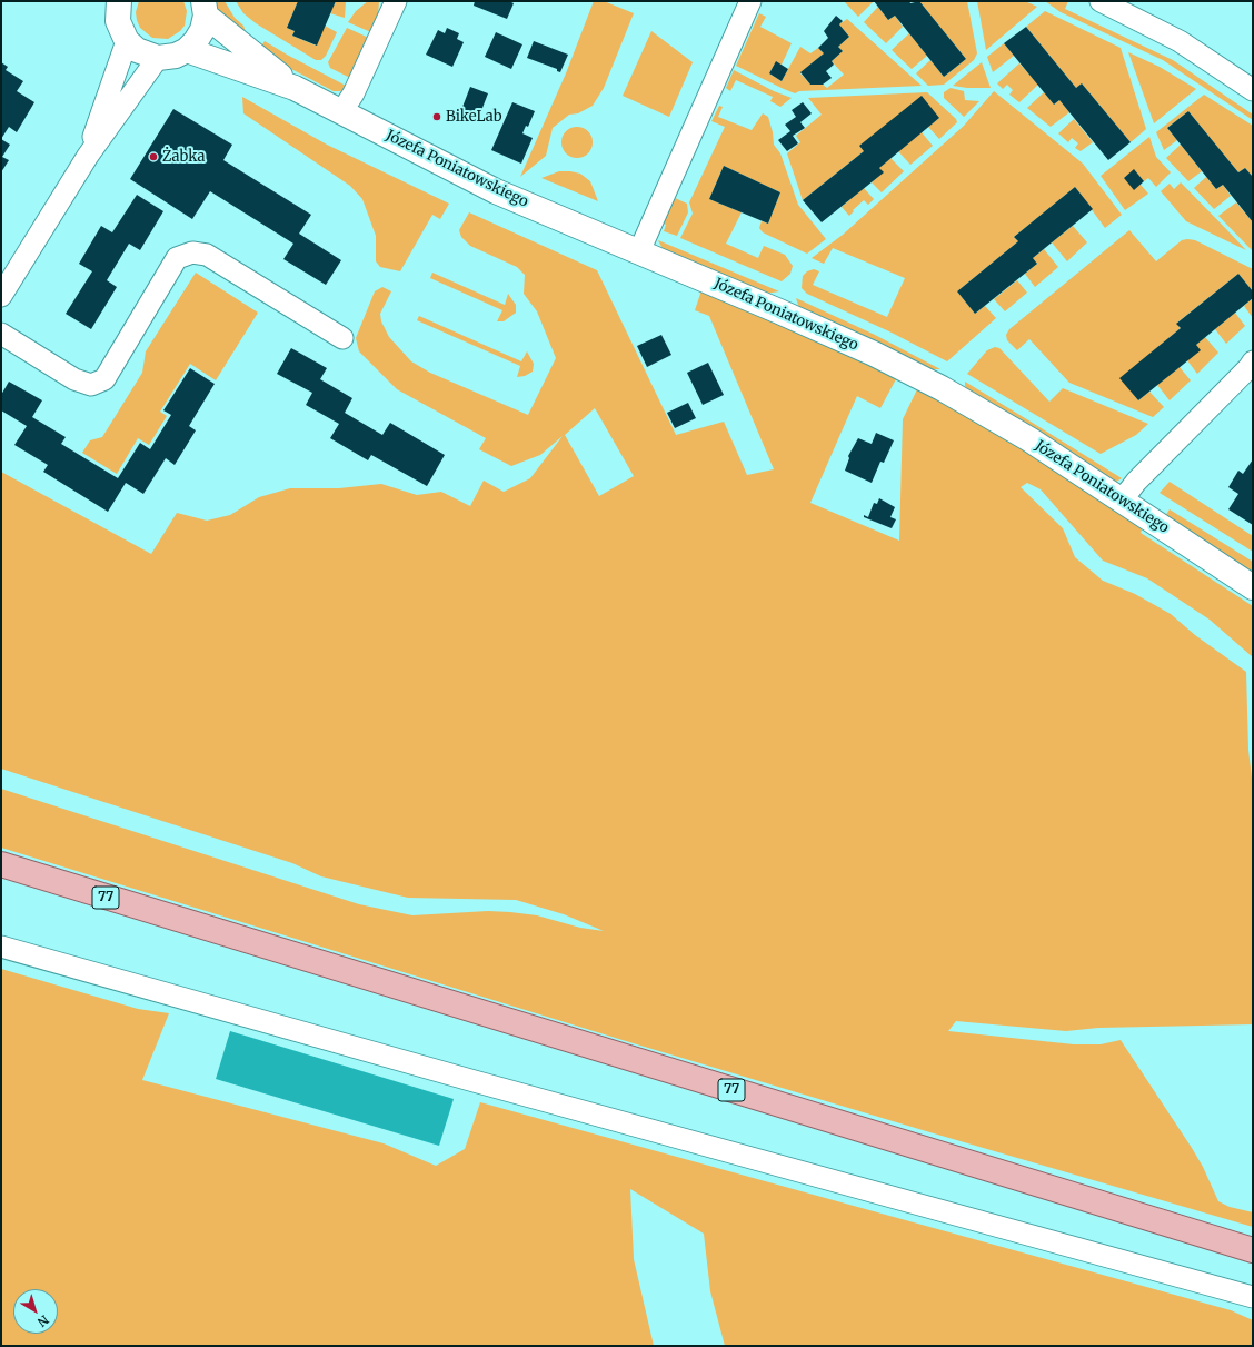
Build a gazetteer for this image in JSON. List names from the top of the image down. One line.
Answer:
{"streets":{"main road":["77"],"street":["Józefa Poniatowskiego"]},"places":["BikeLab","Żabka"],"north":"bottom right"}
